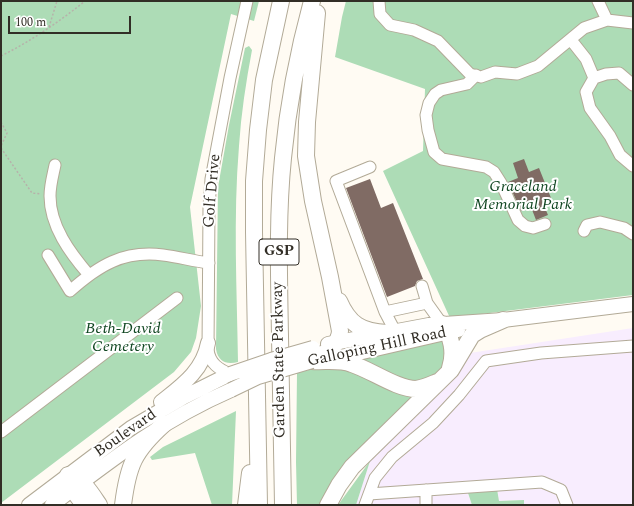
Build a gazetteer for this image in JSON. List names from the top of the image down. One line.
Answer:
{"streets":{"highway":["GSP","Garden State Parkway"],"main road":["Galloping Hill Road","Boulevard"],"street":["Golf Drive"]},"crossings":[["Golf Drive","Galloping Hill Road"],["Golf Drive","Boulevard"],["Galloping Hill Road","Boulevard"]],"parks":["Graceland Memorial Park","Beth-David Cemetery"],"scale_bar":"100 m"}
